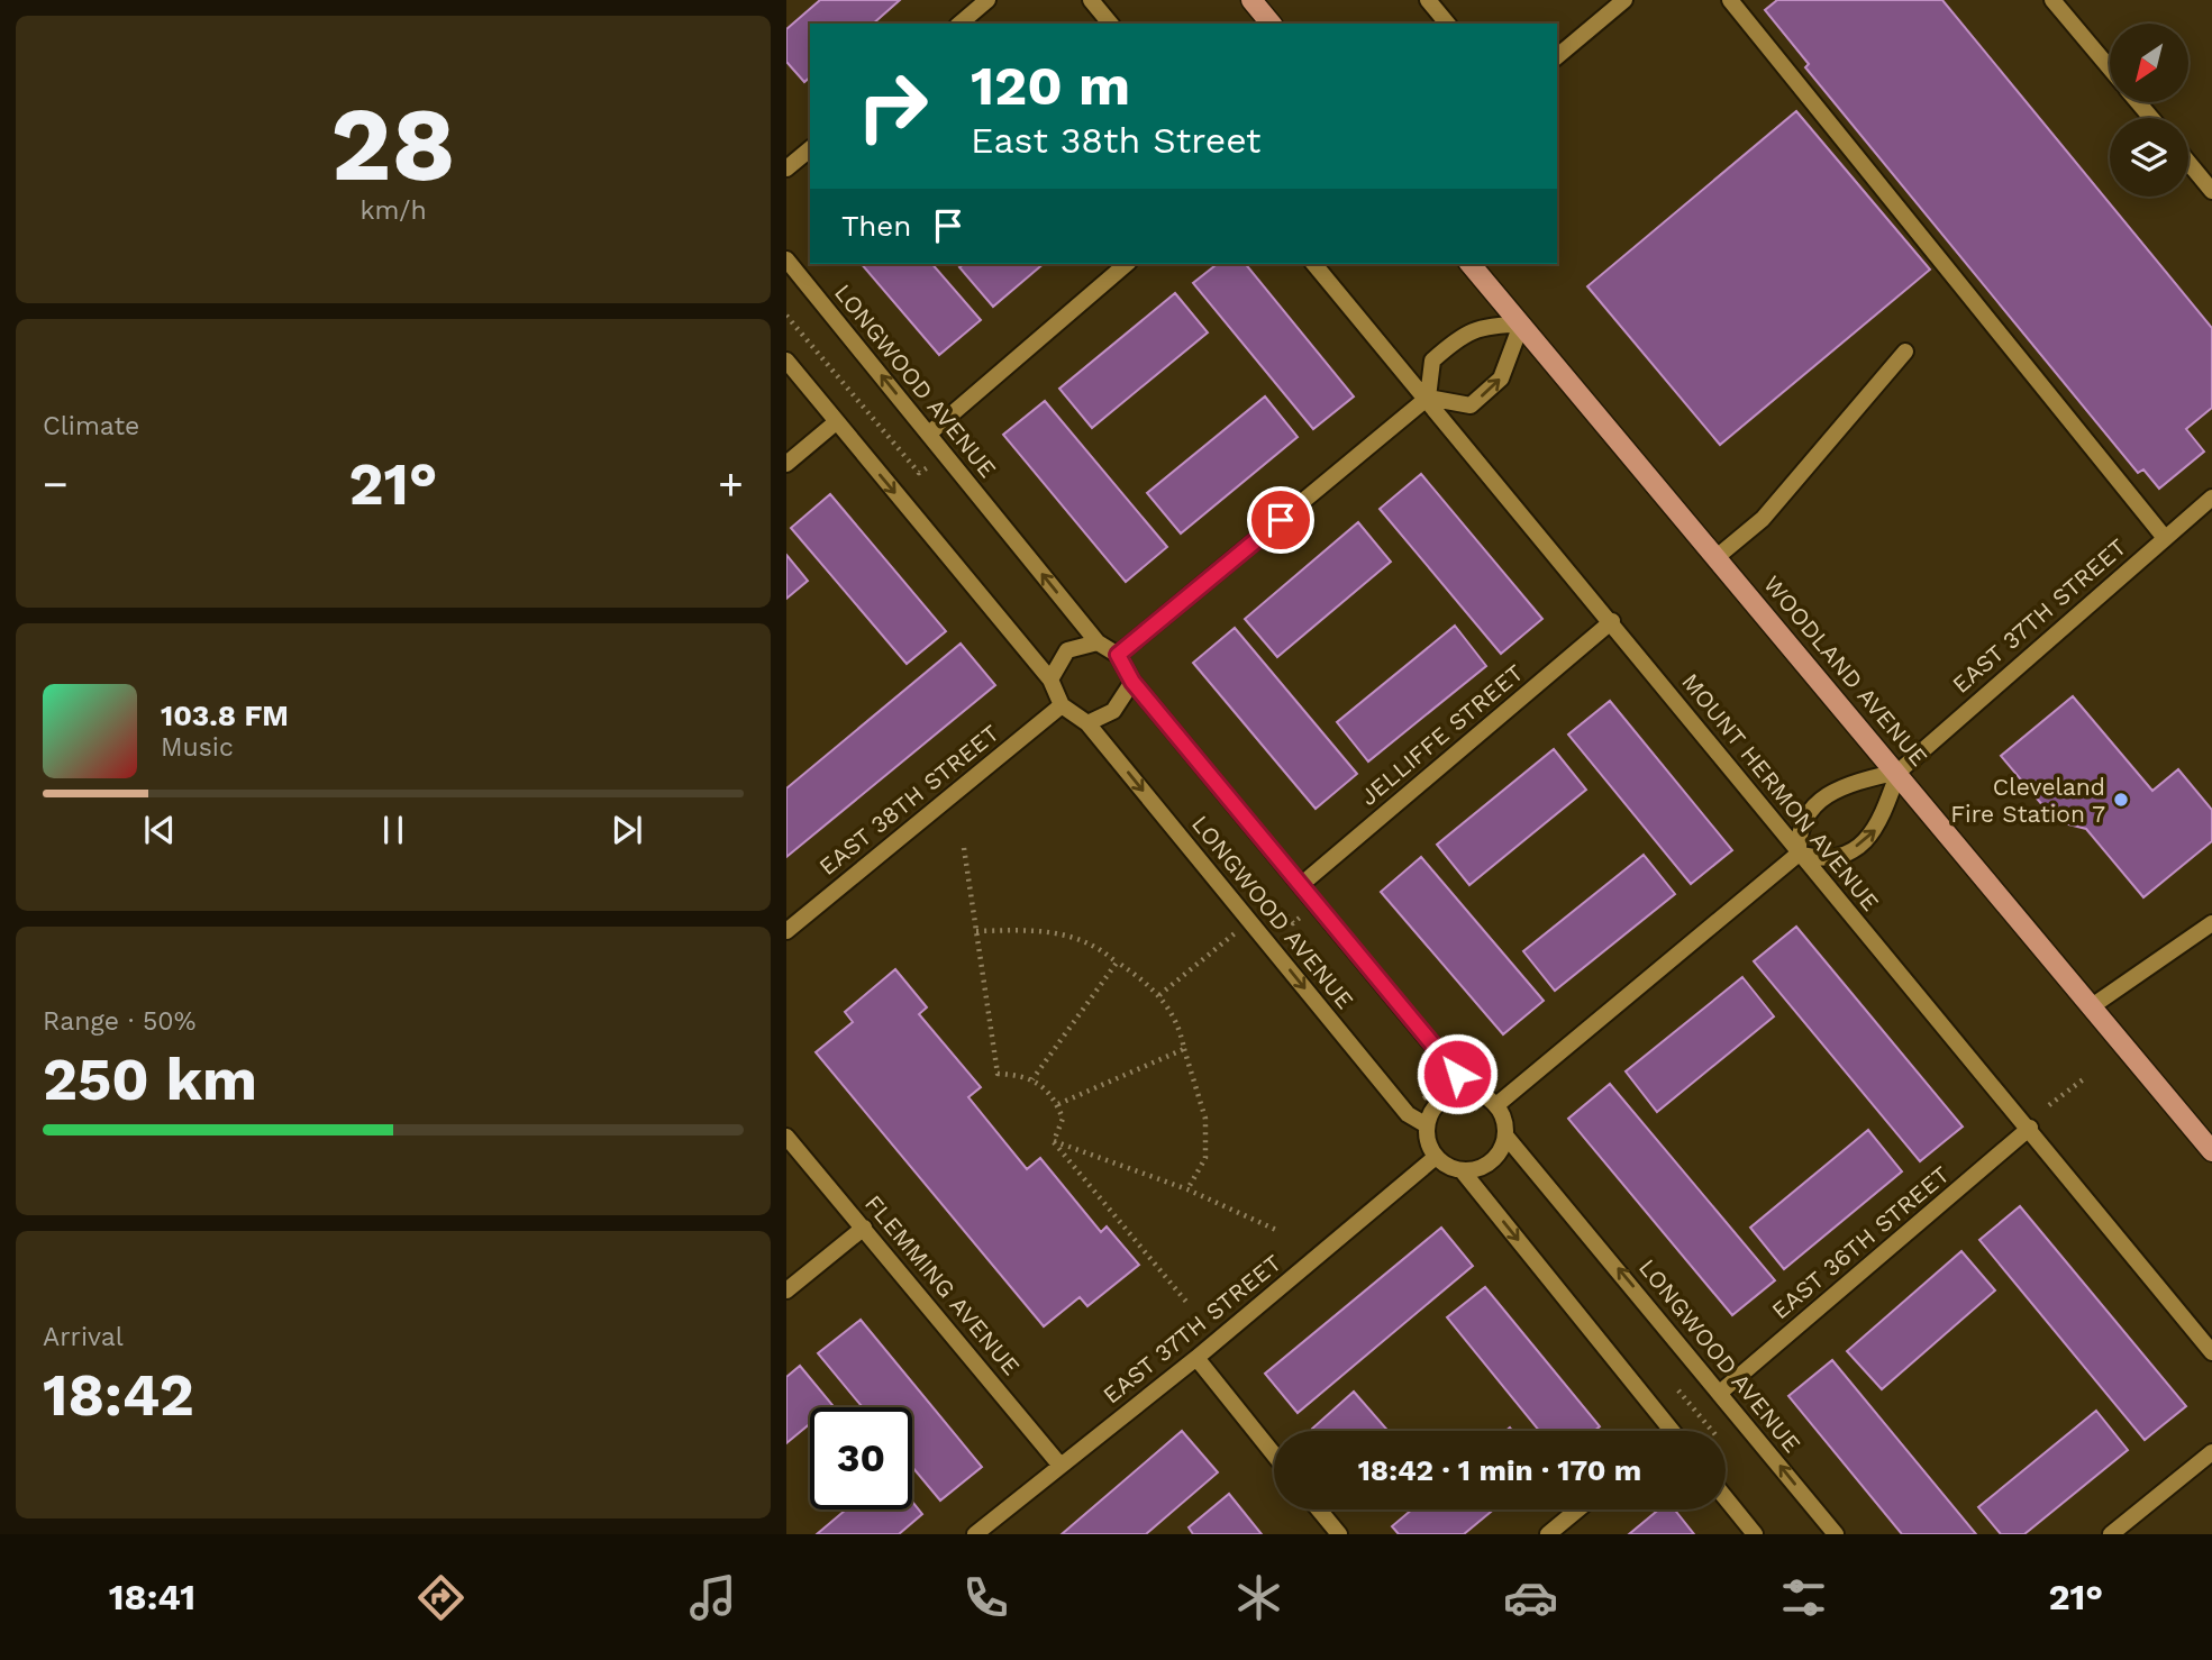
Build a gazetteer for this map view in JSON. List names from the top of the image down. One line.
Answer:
{"streets":{"main road":["WOODLAND AVENUE"],"street":["LONGWOOD AVENUE","EAST 37TH STREET","JELLIFFE STREET","MOUNT HERMON AVENUE","EAST 38TH STREET","EAST 36TH STREET","FLEMMING AVENUE"]},"crossings":[["LONGWOOD AVENUE","EAST 37TH STREET"],["LONGWOOD AVENUE","JELLIFFE STREET"],["LONGWOOD AVENUE","EAST 38TH STREET"],["LONGWOOD AVENUE","EAST 36TH STREET"],["EAST 37TH STREET","WOODLAND AVENUE"],["EAST 37TH STREET","MOUNT HERMON AVENUE"],["EAST 37TH STREET","FLEMMING AVENUE"],["JELLIFFE STREET","MOUNT HERMON AVENUE"],["MOUNT HERMON AVENUE","EAST 36TH STREET"]],"places":["Cleveland Fire Station 7"],"north":"bottom left","page":{"tile":[["28","km/h"],"Climate",["Range · 50%","250 km"],["Arrival","18:42"]],"turn":["120 m","East 38th Street"],"then":"Then","heat":["−","21°","+"],"song":["103.8 FM","Music"],"limit":"30","trip":"18:42 · 1 min · 170 m","tabs":["18:41","21°"]}}
